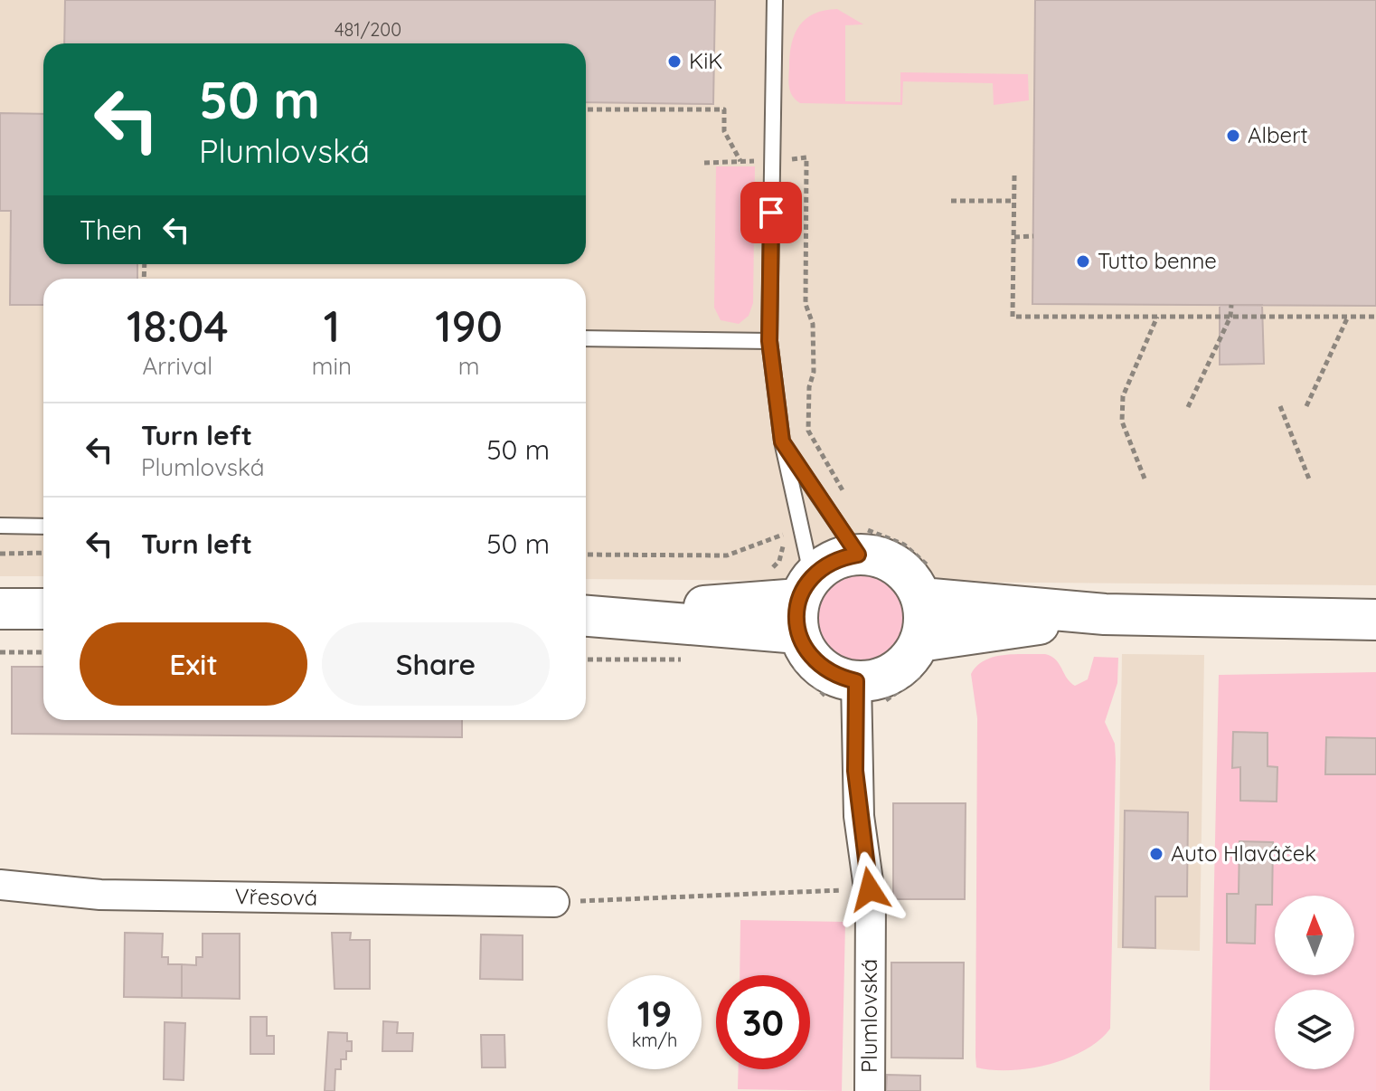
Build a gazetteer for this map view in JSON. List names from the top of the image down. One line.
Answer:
{"streets":{"street":["Vřesová","Plumlovská"]},"places":["KiK","Albert","Tutto benne","Auto Hlaváček"],"house_numbers":["481/200"],"north":"top","page":{"turn":["50 m","Plumlovská"],"then":"Then","eta":["18:04","Arrival","1","min","190","m"],"list":[{"name":"Turn left","note":"Plumlovská","value":"50 m"},{"name":"Turn left","value":"50 m"}],"buttons":["Exit","Share"],"speed":"19 km/h","limit":"30"}}
